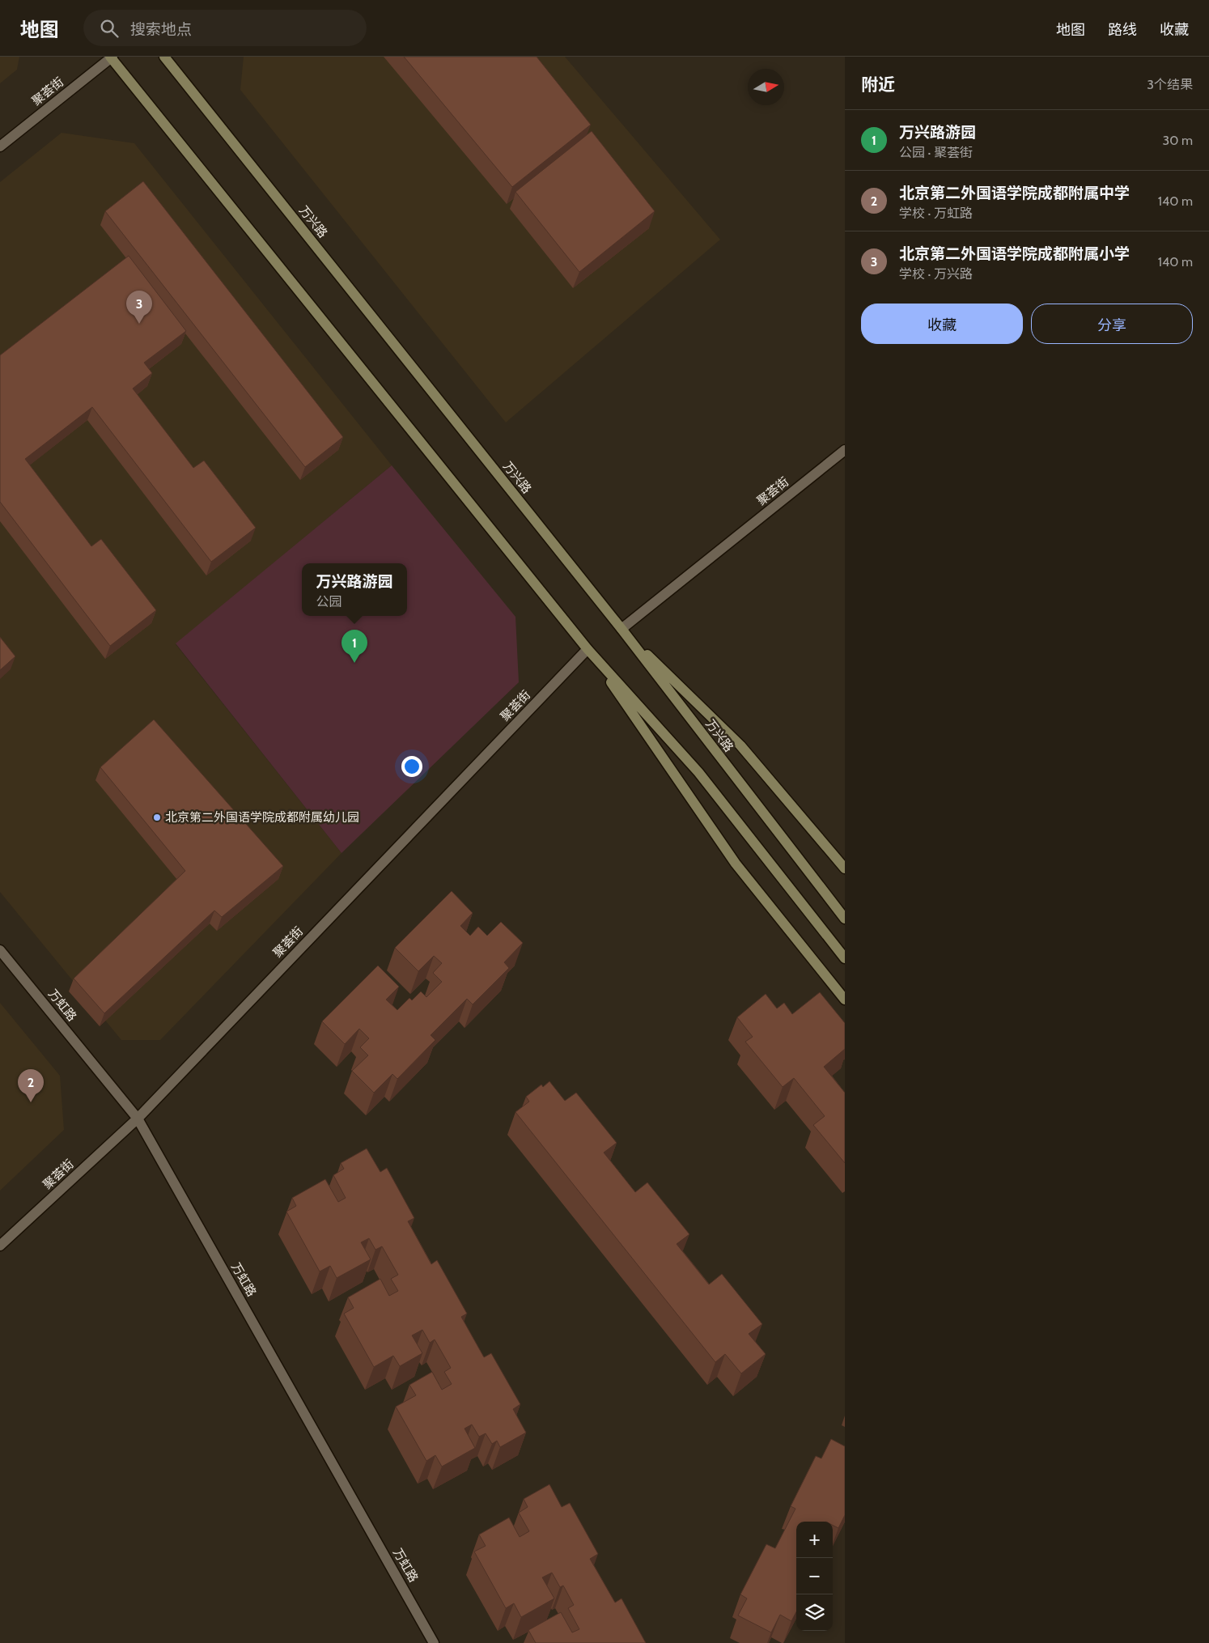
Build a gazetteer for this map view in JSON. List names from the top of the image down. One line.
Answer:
{"streets":{"main road":["万兴路"],"street":["聚荟街","万虹路"]},"crossings":[["聚荟街","万兴路"],["聚荟街","万虹路"]],"places":["北京第二外国语学院成都附属幼儿园"],"north":"right","page":{"header":"地图","search":"搜索地点","nav":["地图","路线","收藏"],"heading":["附近","3个结果"],"list":[{"mark":"1","name":"万兴路游园","note":"公园 · 聚荟街","value":"30 m"},{"mark":"2","name":"北京第二外国语学院成都附属中学","note":"学校 · 万虹路","value":"140 m"},{"mark":"3","name":"北京第二外国语学院成都附属小学","note":"学校 · 万兴路","value":"140 m"}],"pins":["3","1","2"],"buttons":["收藏","分享"],"popup":["万兴路游园","公园"],"map_buttons":["+","−"]}}
